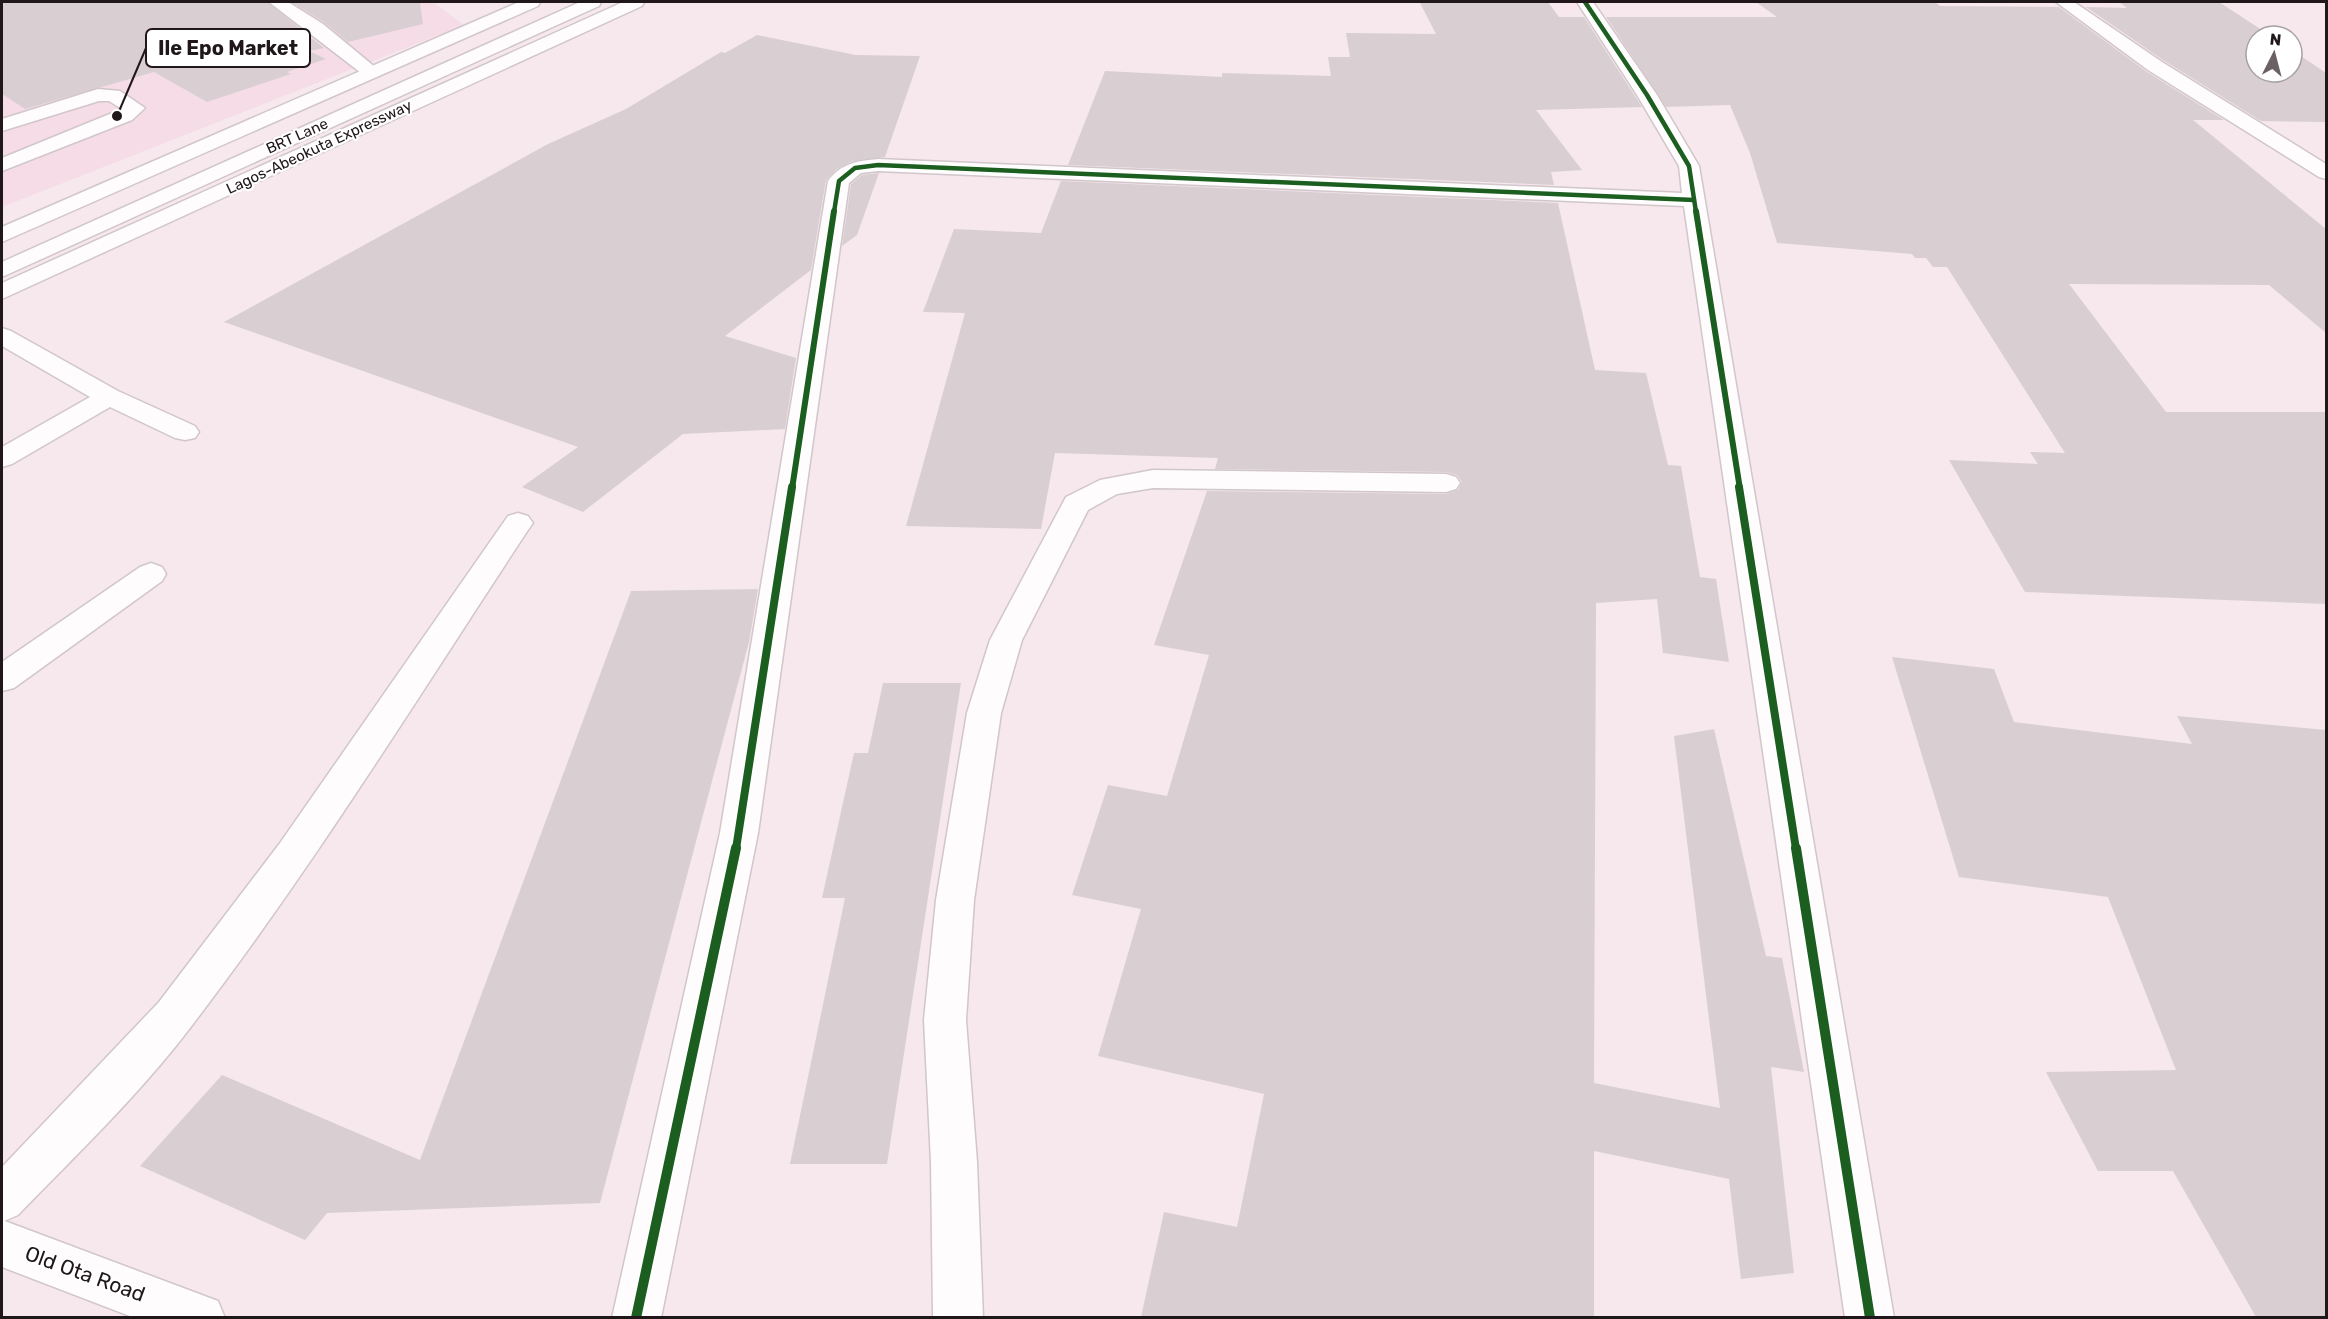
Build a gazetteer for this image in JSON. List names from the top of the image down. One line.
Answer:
{"streets":{"main road":["BRT Lane","Lagos-Abeokuta Expressway","Old Ota Road"]},"places":["Ile Epo Market"],"north":"top"}
